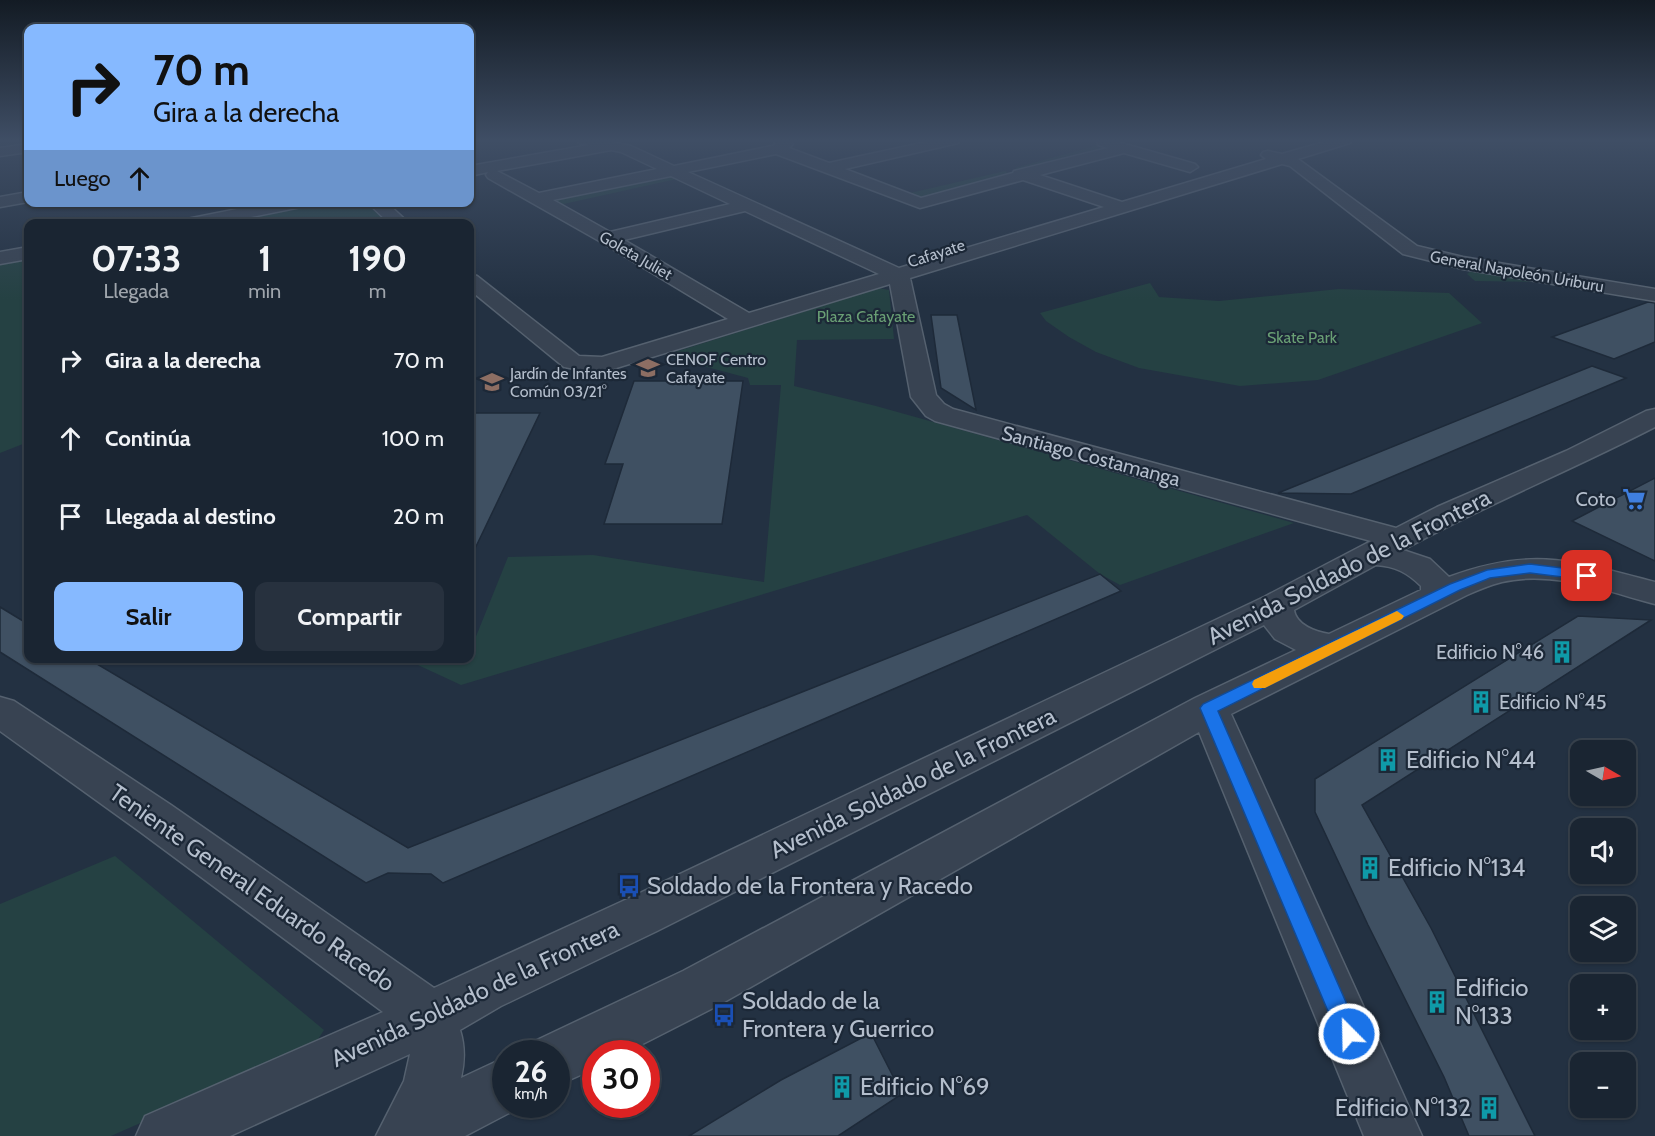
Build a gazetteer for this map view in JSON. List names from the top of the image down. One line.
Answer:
{"streets":{"street":["Cafayate","Goleta Juliet","General Napoleón Uriburu","Santiago Costamanga","Avenida Soldado de la Frontera","Teniente General Eduardo Racedo"]},"crossings":[["Cafayate","Goleta Juliet"],["Cafayate","Santiago Costamanga"],["Santiago Costamanga","Avenida Soldado de la Frontera"],["Avenida Soldado de la Frontera","Teniente General Eduardo Racedo"]],"parks":["Plaza Cafayate","Skate Park"],"places":{"school or university":["CENOF Centro Cafayate","Jardín de Infantes Común 03/21°"],"supermarket":["Coto"],"building":["Edificio N°46","Edificio N°45","Edificio N°44","Edificio N°134","Edificio N°133","Edificio N°69","Edificio N°132"],"bus stop":["Soldado de la Frontera y Racedo","Soldado de la Frontera y Guerrico"]},"north":"right","page":{"turn":["70 m","Gira a la derecha"],"then":"Luego","eta":["07:33","Llegada","1","min","190","m"],"list":[{"name":"Gira a la derecha","value":"70 m"},{"name":"Continúa","value":"100 m"},{"name":"Llegada al destino","value":"20 m"}],"buttons":["Salir","Compartir"],"map_buttons":["+","−"],"speed":"26 km/h","limit":"30"}}
